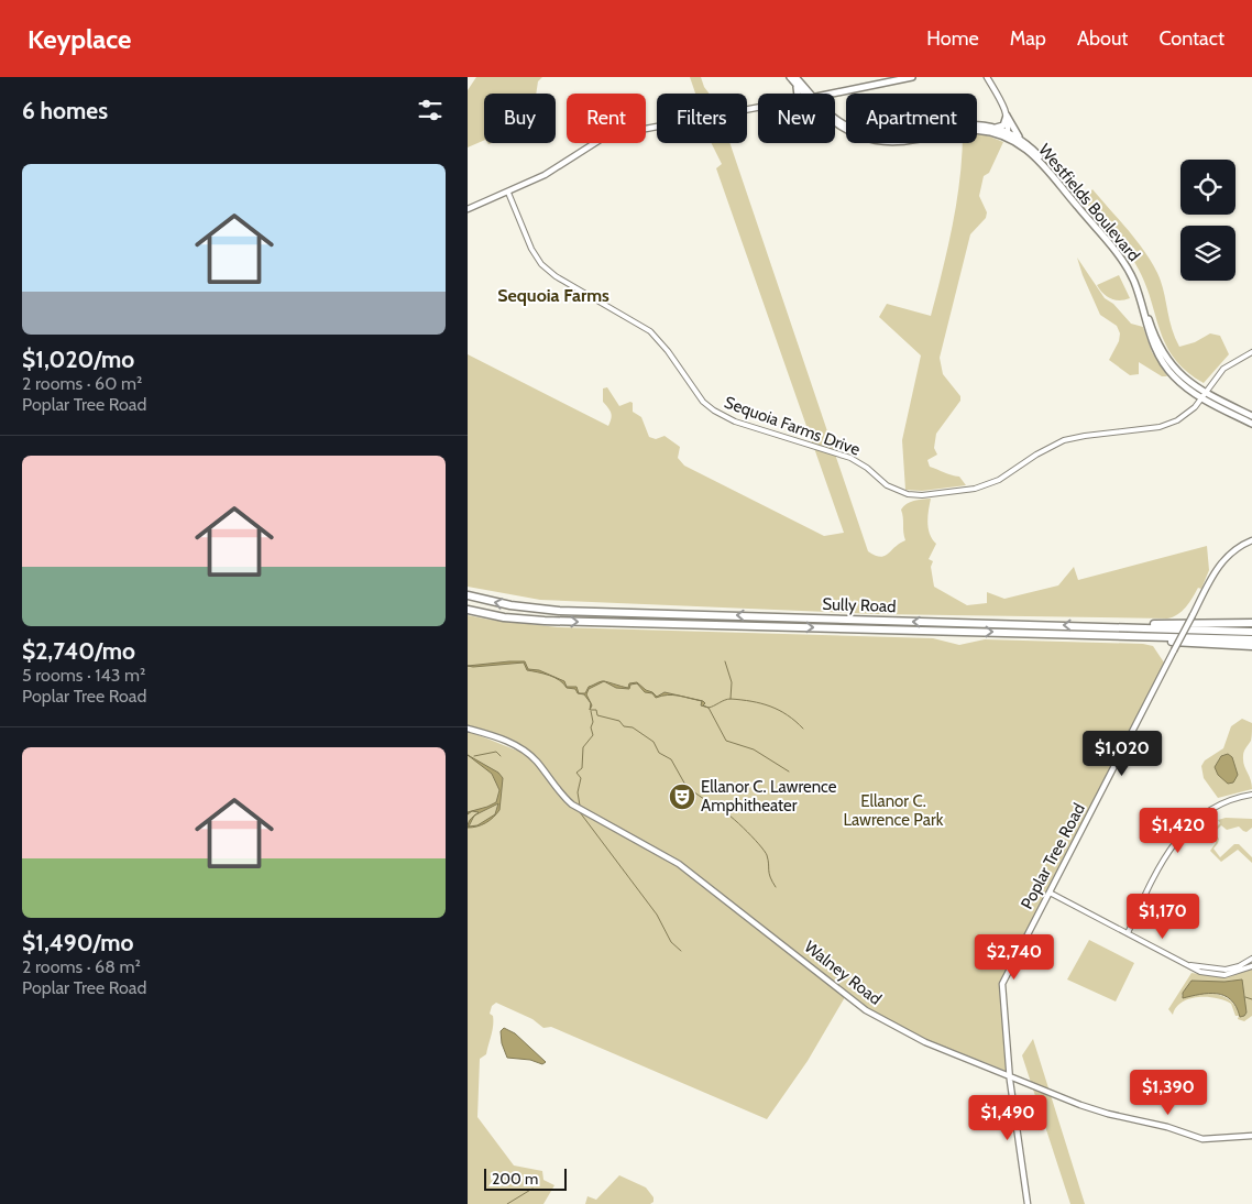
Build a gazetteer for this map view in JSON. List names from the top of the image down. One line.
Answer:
{"streets":{"highway":["Sully Road"],"main road":["Westfields Boulevard","Poplar Tree Road","Walney Road"],"street":["Sequoia Farms Drive"]},"crossings":[["Westfields Boulevard","Sequoia Farms Drive"],["Poplar Tree Road","Walney Road"]],"districts":["Sequoia Farms"],"parks":["Ellanor C. Lawrence Park"],"places":{"theatre":["Ellanor C. Lawrence Amphitheater"]},"scale_bar":"200 m","page":{"header":"Keyplace","nav":["Home","Map","About","Contact"],"heading":"6 homes","chip":["Buy","Rent","Filters","New","Apartment"],"list":[{"name":"$1,020/mo","note":"2 rooms · 60 m² · Poplar Tree Road"},{"name":"$2,740/mo","note":"5 rooms · 143 m² · Poplar Tree Road"},{"name":"$1,490/mo","note":"2 rooms · 68 m² · Poplar Tree Road"}],"price":["$1,020","$1,420","$1,170","$2,740","$1,390","$1,490"],"scale":"200 m"}}
